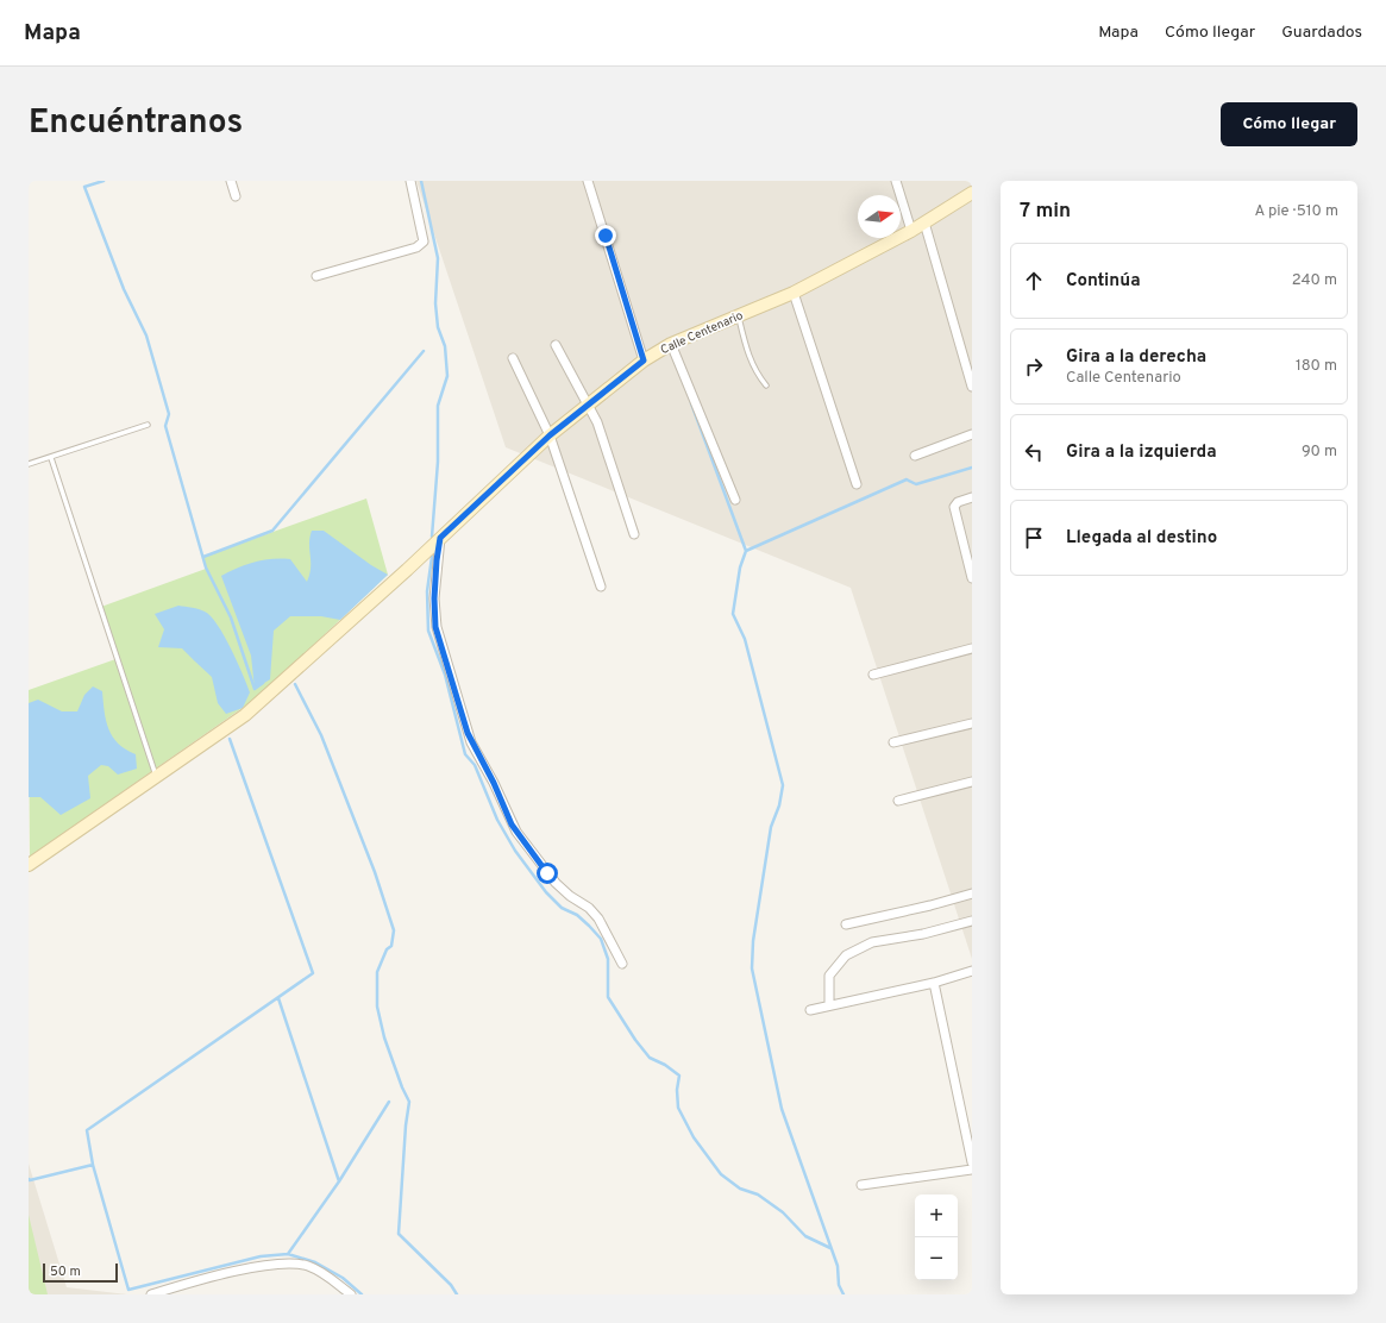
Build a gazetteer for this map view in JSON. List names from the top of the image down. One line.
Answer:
{"streets":{"street":["Calle Centenario"]},"scale_bar":"50 m","north":"right","page":{"header":"Mapa","nav":["Mapa","Cómo llegar","Guardados"],"title":"Encuéntranos","buttons":"Cómo llegar","heading":["7 min","A pie · 510 m"],"list":[["Continúa","240 m"],["Gira a la derecha","Calle Centenario","180 m"],["Gira a la izquierda","90 m"],"Llegada al destino"],"map_buttons":["+","−"],"scale":"50 m"}}
